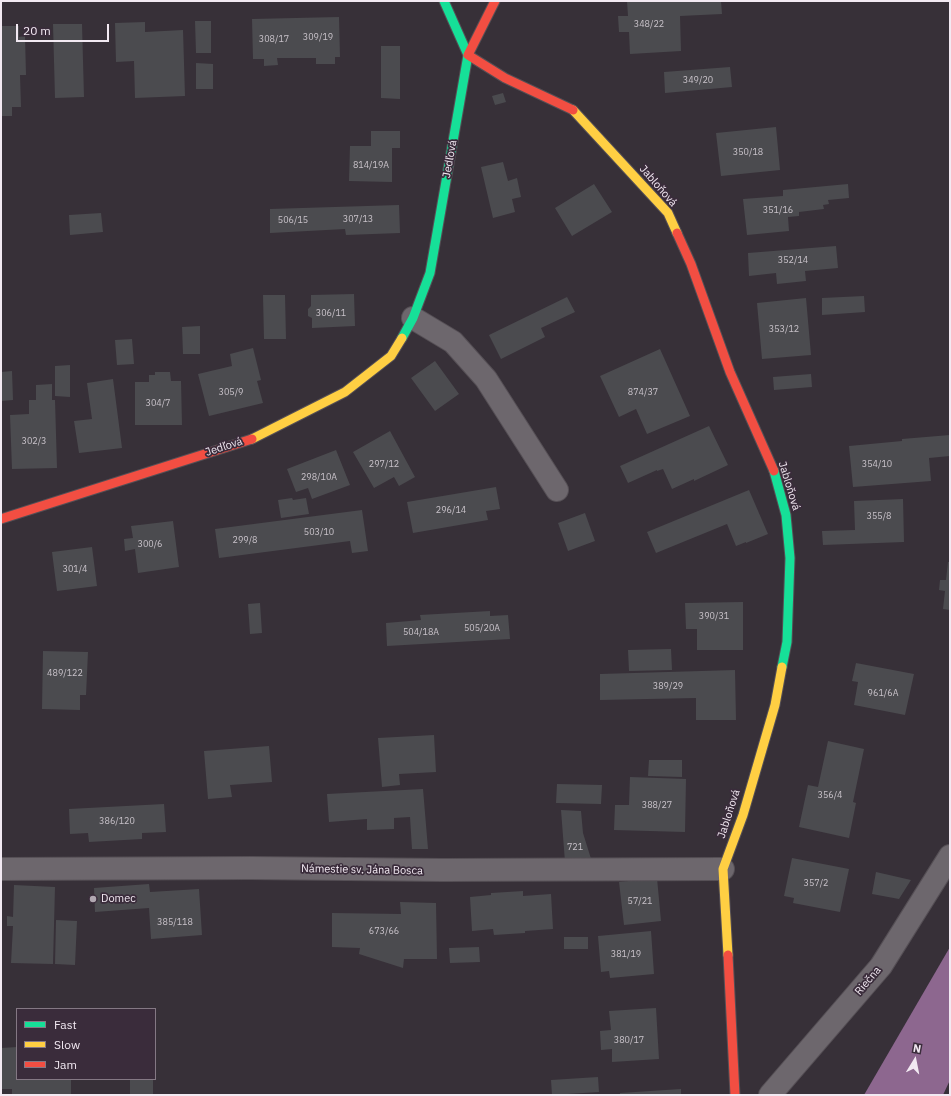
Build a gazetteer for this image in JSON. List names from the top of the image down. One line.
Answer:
{"streets":{"street":["Jedľová","Jabloňová","Námestie sv. Jána Bosca","Riečna"]},"crossings":[["Jedľová","Jabloňová"],["Jabloňová","Námestie sv. Jána Bosca"]],"places":["Domec"],"house_numbers":["348/22","309/19","308/17","349/20","350/18","814/19A","351/16","307/13","506/15","352/14","306/11","353/12","305/9","874/37","304/7","302/3","297/12","354/10","298/10A","296/14","355/8","503/10","299/8","300/6","301/4","390/31","505/20A","504/18A","489/122","389/29","961/6A","356/4","388/27","386/120","721","357/2","57/21","385/118","673/66","381/19","380/17"],"legend":["Fast","Slow","Jam"],"scale_bar":"20 m","north":"top"}
